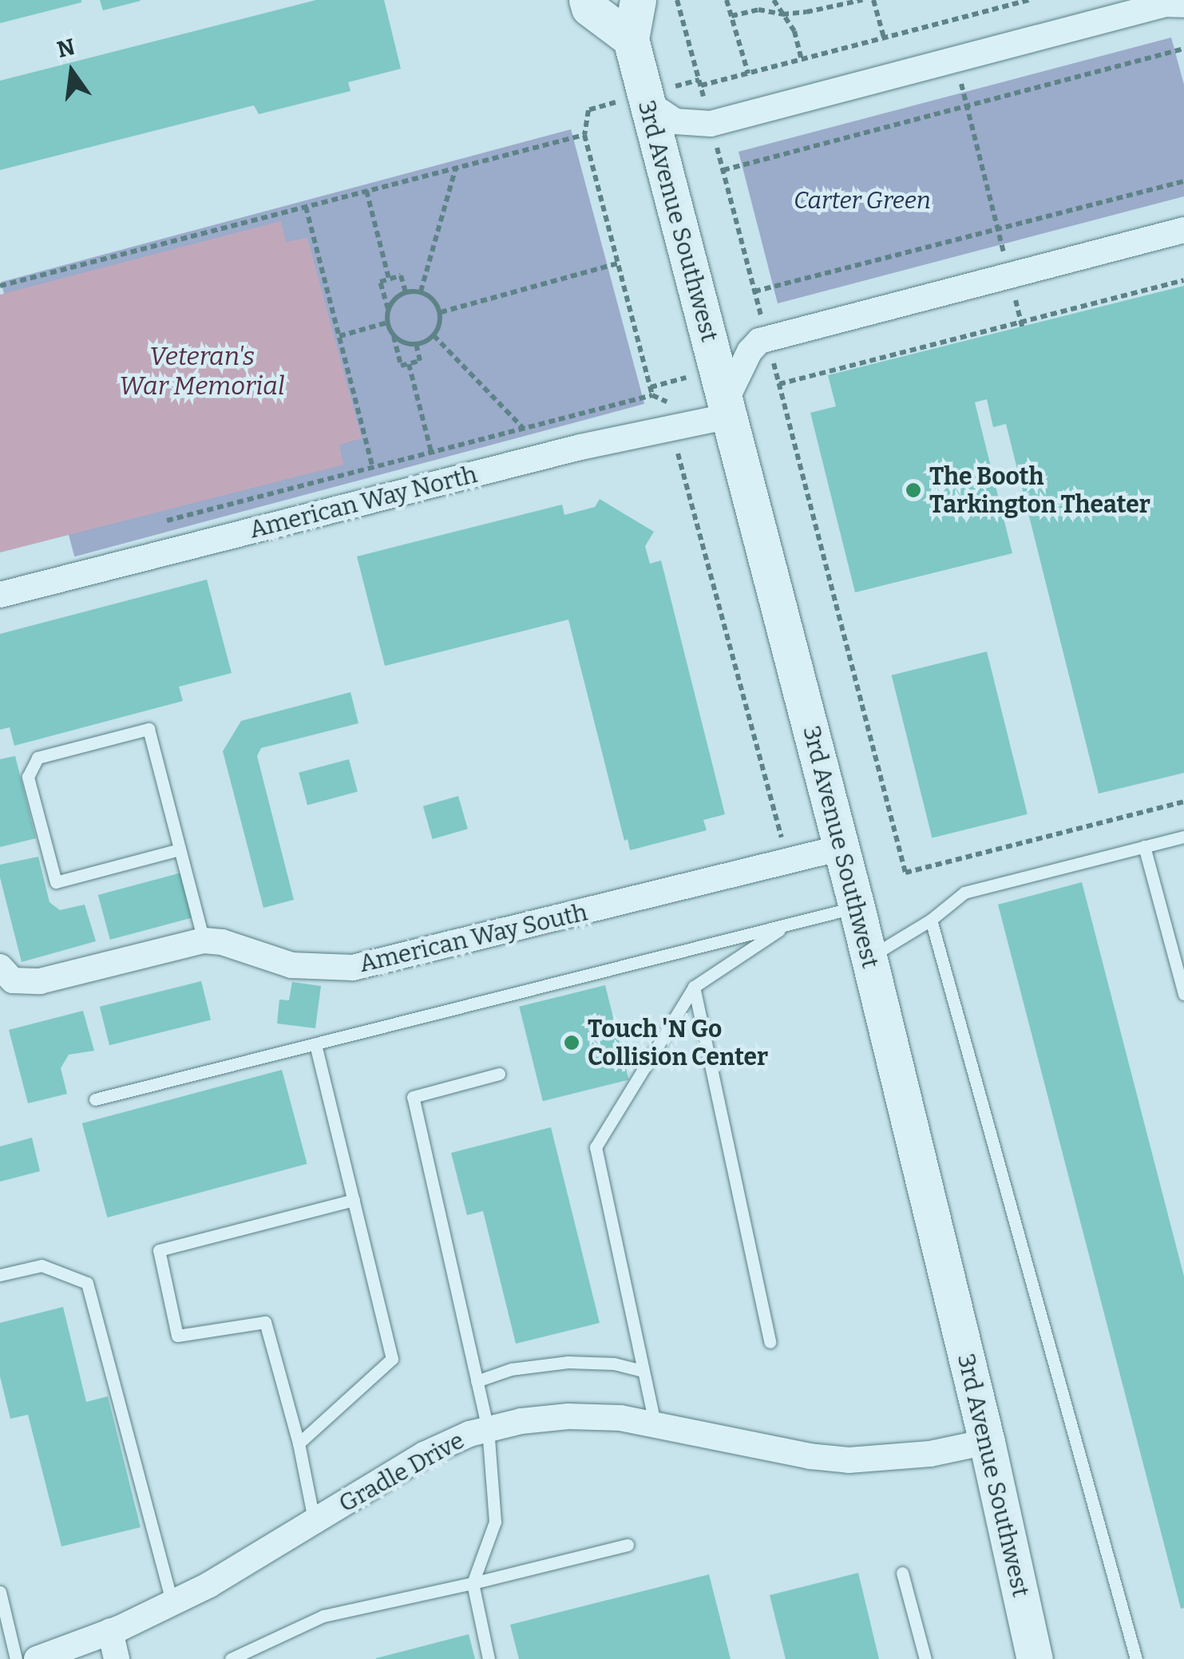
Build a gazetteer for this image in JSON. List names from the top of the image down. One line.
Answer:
{"streets":{"street":["3rd Avenue Southwest","American Way North","American Way South","Gradle Drive"]},"crossings":[["3rd Avenue Southwest","American Way North"],["3rd Avenue Southwest","American Way South"],["3rd Avenue Southwest","Gradle Drive"]],"water":["Veteran's War Memorial"],"parks":["Carter Green"],"places":["The Booth Tarkington Theater","Touch 'N Go Collision Center"],"north":"top"}
